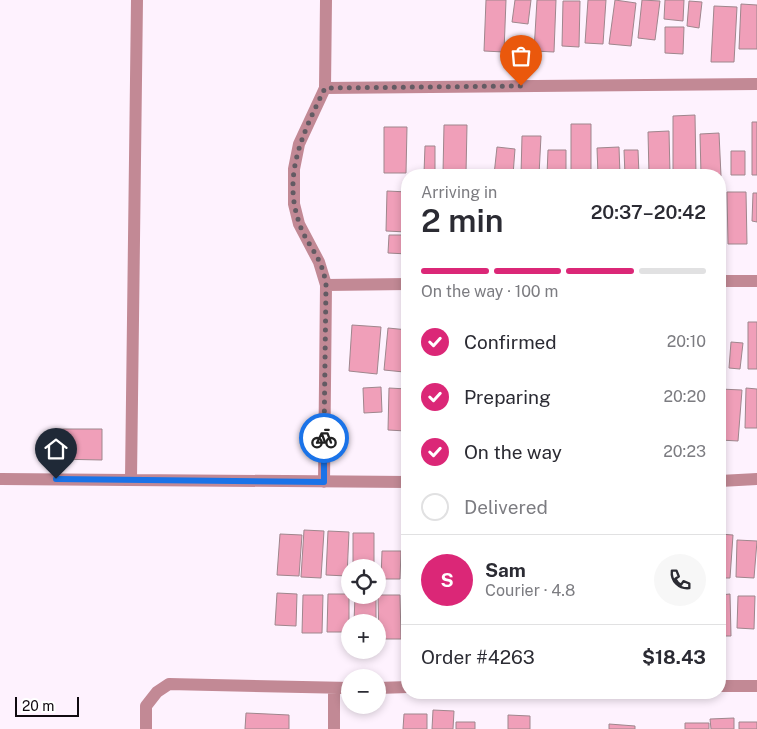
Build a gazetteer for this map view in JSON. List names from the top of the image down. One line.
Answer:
{"scale_bar":"20 m","page":{"heading":["2 min","Arriving in","20:37–20:42"],"panel":["Sam","Courier · 4.8","Order #4263","$18.43"],"bar":"On the way · 100 m","list":[["Confirmed","20:10"],["Preparing","20:20"],["On the way","20:23"],"Delivered"],"round":"S","map_buttons":["+","−"],"scale":"20 m"}}
